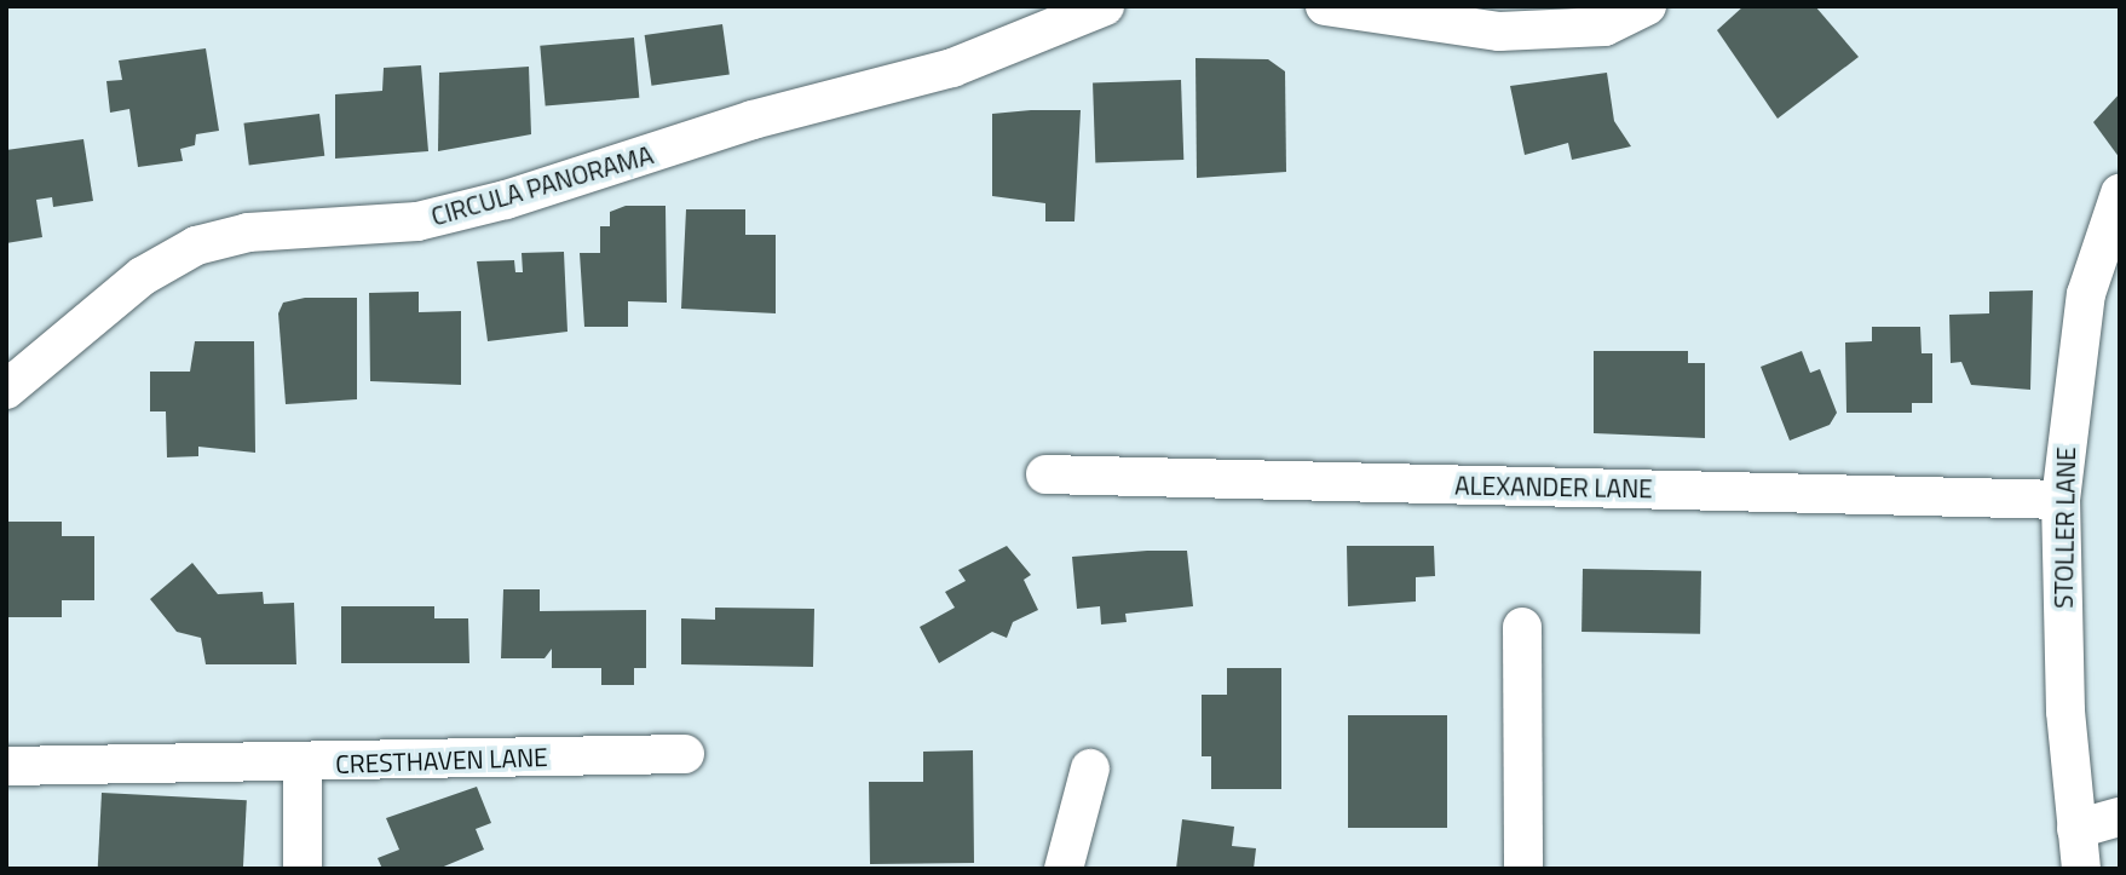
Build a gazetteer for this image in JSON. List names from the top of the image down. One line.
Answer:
{"streets":{"street":["CIRCULA PANORAMA","ALEXANDER LANE","STOLLER LANE","CRESTHAVEN LANE"]},"crossings":[["ALEXANDER LANE","STOLLER LANE"]]}
